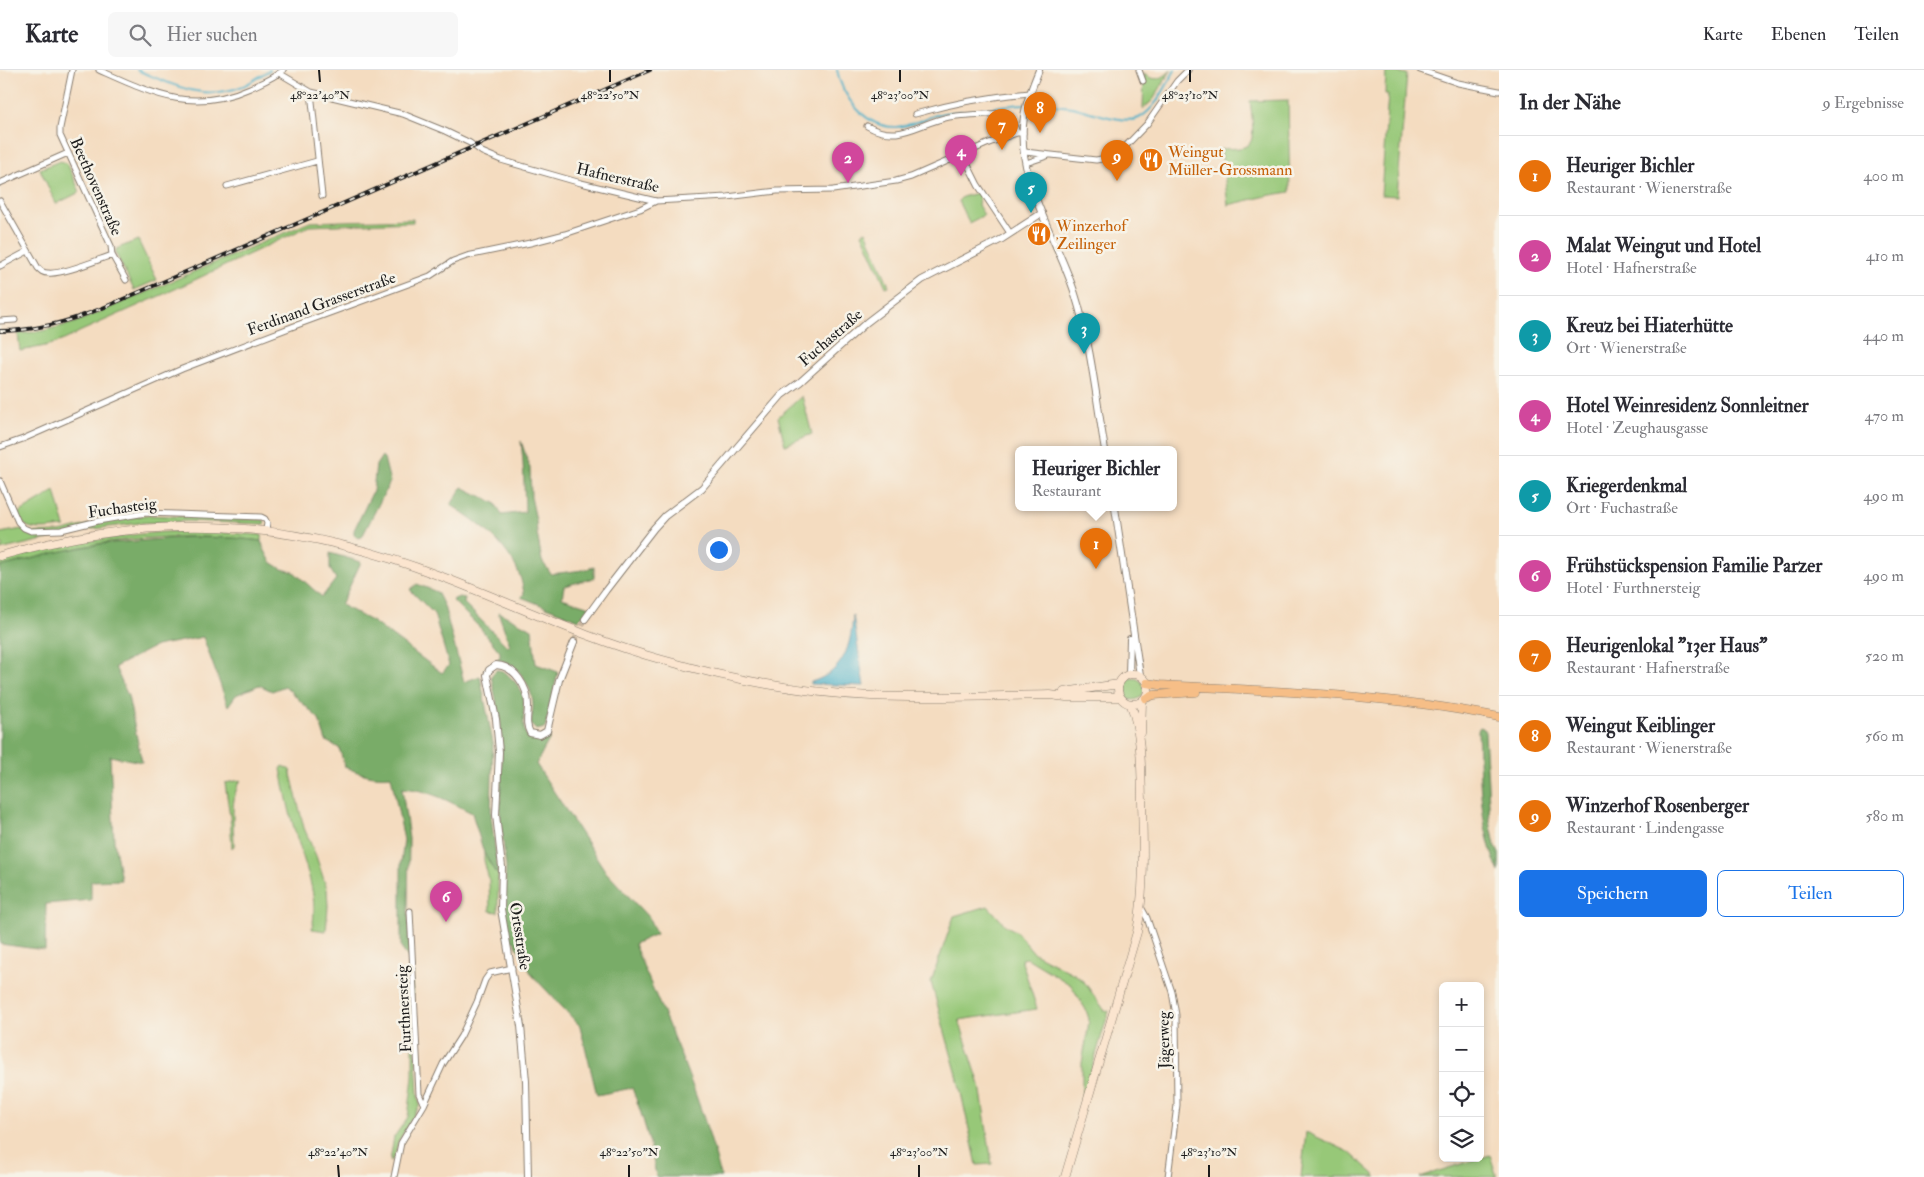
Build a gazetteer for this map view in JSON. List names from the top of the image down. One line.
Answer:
{"streets":{"street":["Hafnerstraße","Beethovenstraße","Ferdinand Grasserstraße","Fuchastraße","Fuchasteig","Ortsstraße","Furthnersteig","Jägerweg"]},"crossings":[["Hafnerstraße","Ferdinand Grasserstraße"]],"places":{"restaurant":["Weingut Müller-Grossmann","Winzerhof Zeilinger"]},"page":{"header":"Karte","search":"Hier suchen","nav":["Karte","Ebenen","Teilen"],"heading":["In der Nähe","9 Ergebnisse"],"pins":["8","7","4","9","2","5","3","1","6"],"list":[{"mark":"1","name":"Heuriger Bichler","note":"Restaurant · Wienerstraße","value":"400 m"},{"mark":"2","name":"Malat Weingut und Hotel","note":"Hotel · Hafnerstraße","value":"410 m"},{"mark":"3","name":"Kreuz bei Hiaterhütte","note":"Ort · Wienerstraße","value":"440 m"},{"mark":"4","name":"Hotel Weinresidenz Sonnleitner","note":"Hotel · Zeughausgasse","value":"470 m"},{"mark":"5","name":"Kriegerdenkmal","note":"Ort · Fuchastraße","value":"490 m"},{"mark":"6","name":"Frühstückspension Familie Parzer","note":"Hotel · Furthnersteig","value":"490 m"},{"mark":"7","name":"Heurigenlokal \"13er Haus\"","note":"Restaurant · Hafnerstraße","value":"520 m"},{"mark":"8","name":"Weingut Keiblinger","note":"Restaurant · Wienerstraße","value":"560 m"},{"mark":"9","name":"Winzerhof Rosenberger","note":"Restaurant · Lindengasse","value":"580 m"}],"popup":["Heuriger Bichler","Restaurant"],"buttons":["Speichern","Teilen"],"map_buttons":["+","−"]},"coordinates":["48°22'40\"N","48°22'50\"N","48°23'00\"N","48°23'10\"N"]}
